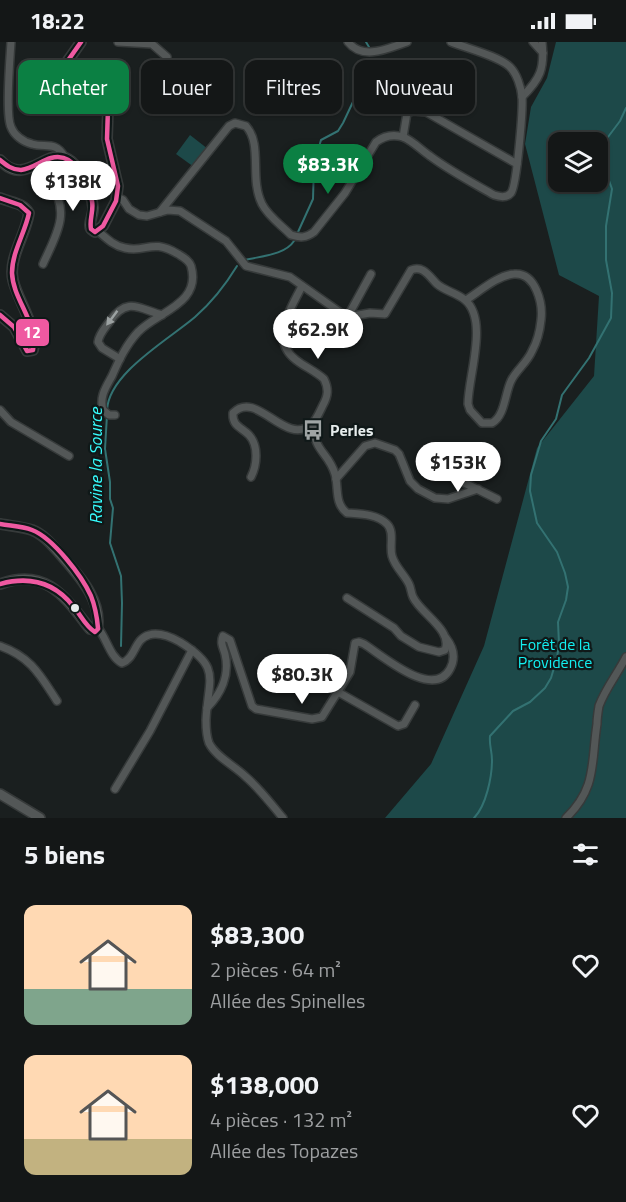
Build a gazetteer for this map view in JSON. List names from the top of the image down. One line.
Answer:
{"water":["Ravine la Source"],"parks":["Forêt de la Providence"],"places":{"bus stop":["Perles"]},"lines":["transit line 12"],"page":{"status":"18:22","chip":["Acheter","Louer","Filtres","Nouveau"],"price":["$83.3K","$138K","$62.9K","$153K","$80.3K"],"heading":"5 biens","list":[{"name":"$83,300","note":"2 pièces · 64 m² · Allée des Spinelles"},{"name":"$138,000","note":"4 pièces · 132 m² · Allée des Topazes"}]}}
